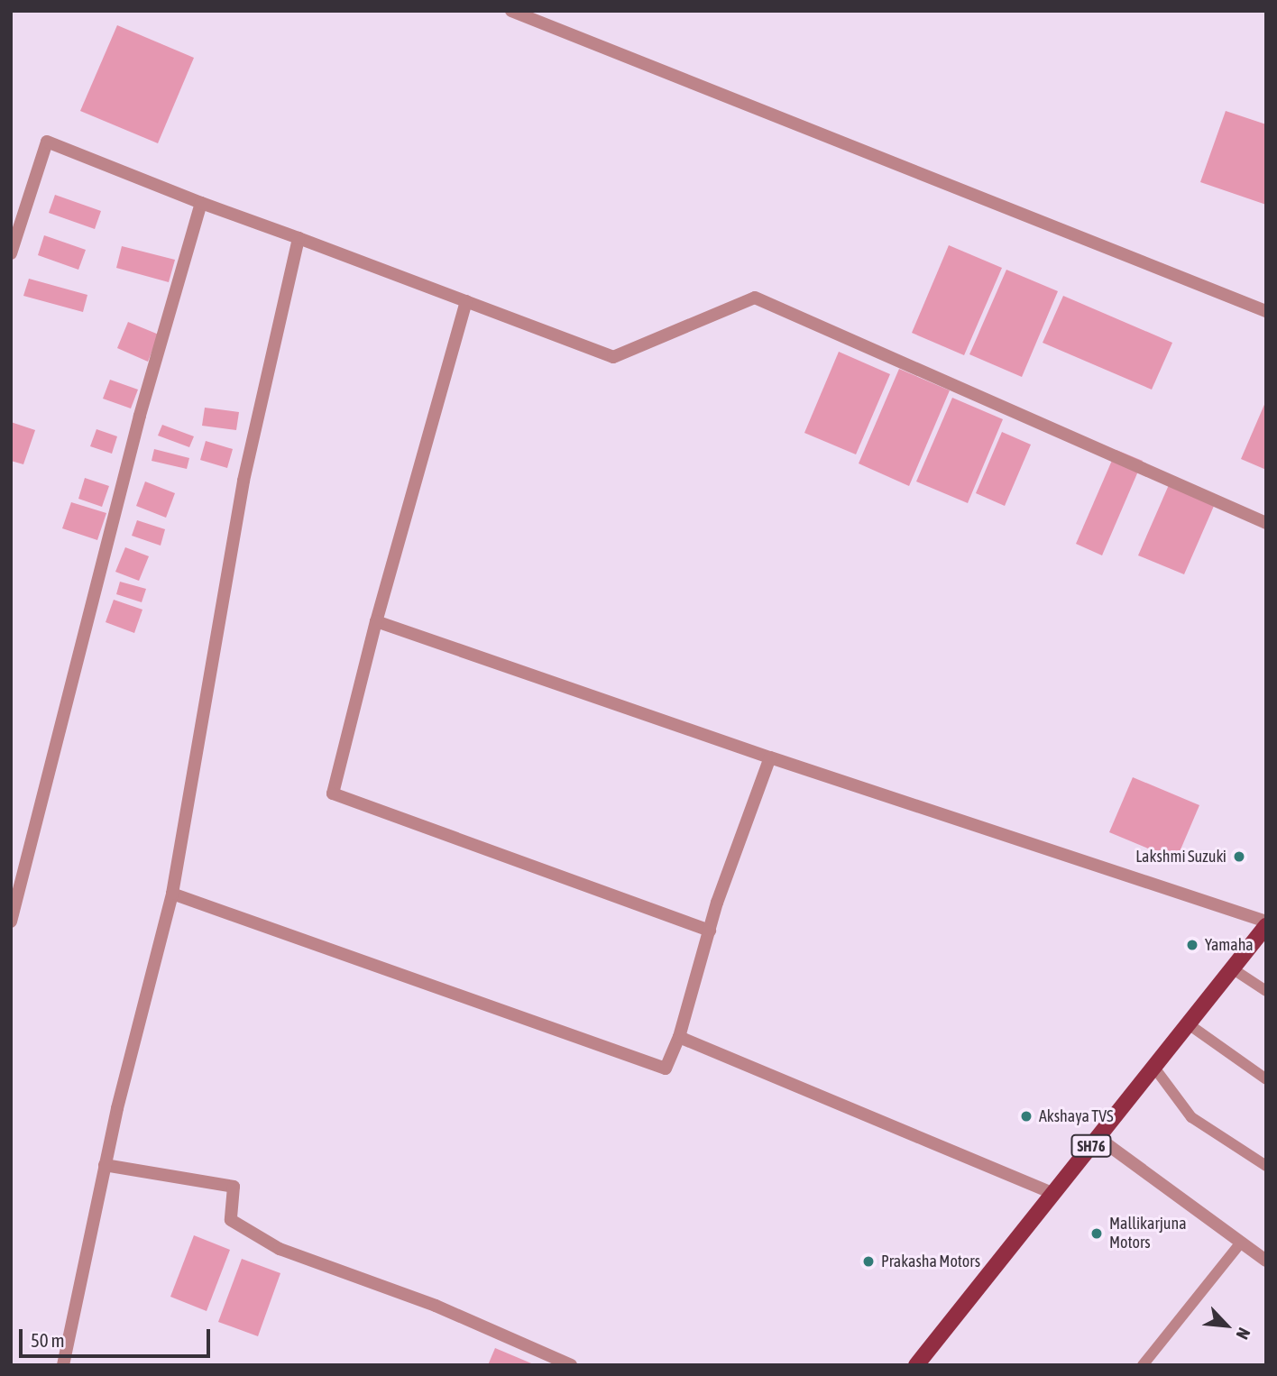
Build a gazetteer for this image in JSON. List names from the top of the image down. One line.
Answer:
{"streets":{"main road":["SH76"]},"places":["Lakshmi Suzuki","Yamaha","Akshaya TVS","Mallikarjuna Motors","Prakasha Motors"],"scale_bar":"50 m","north":"bottom right"}
